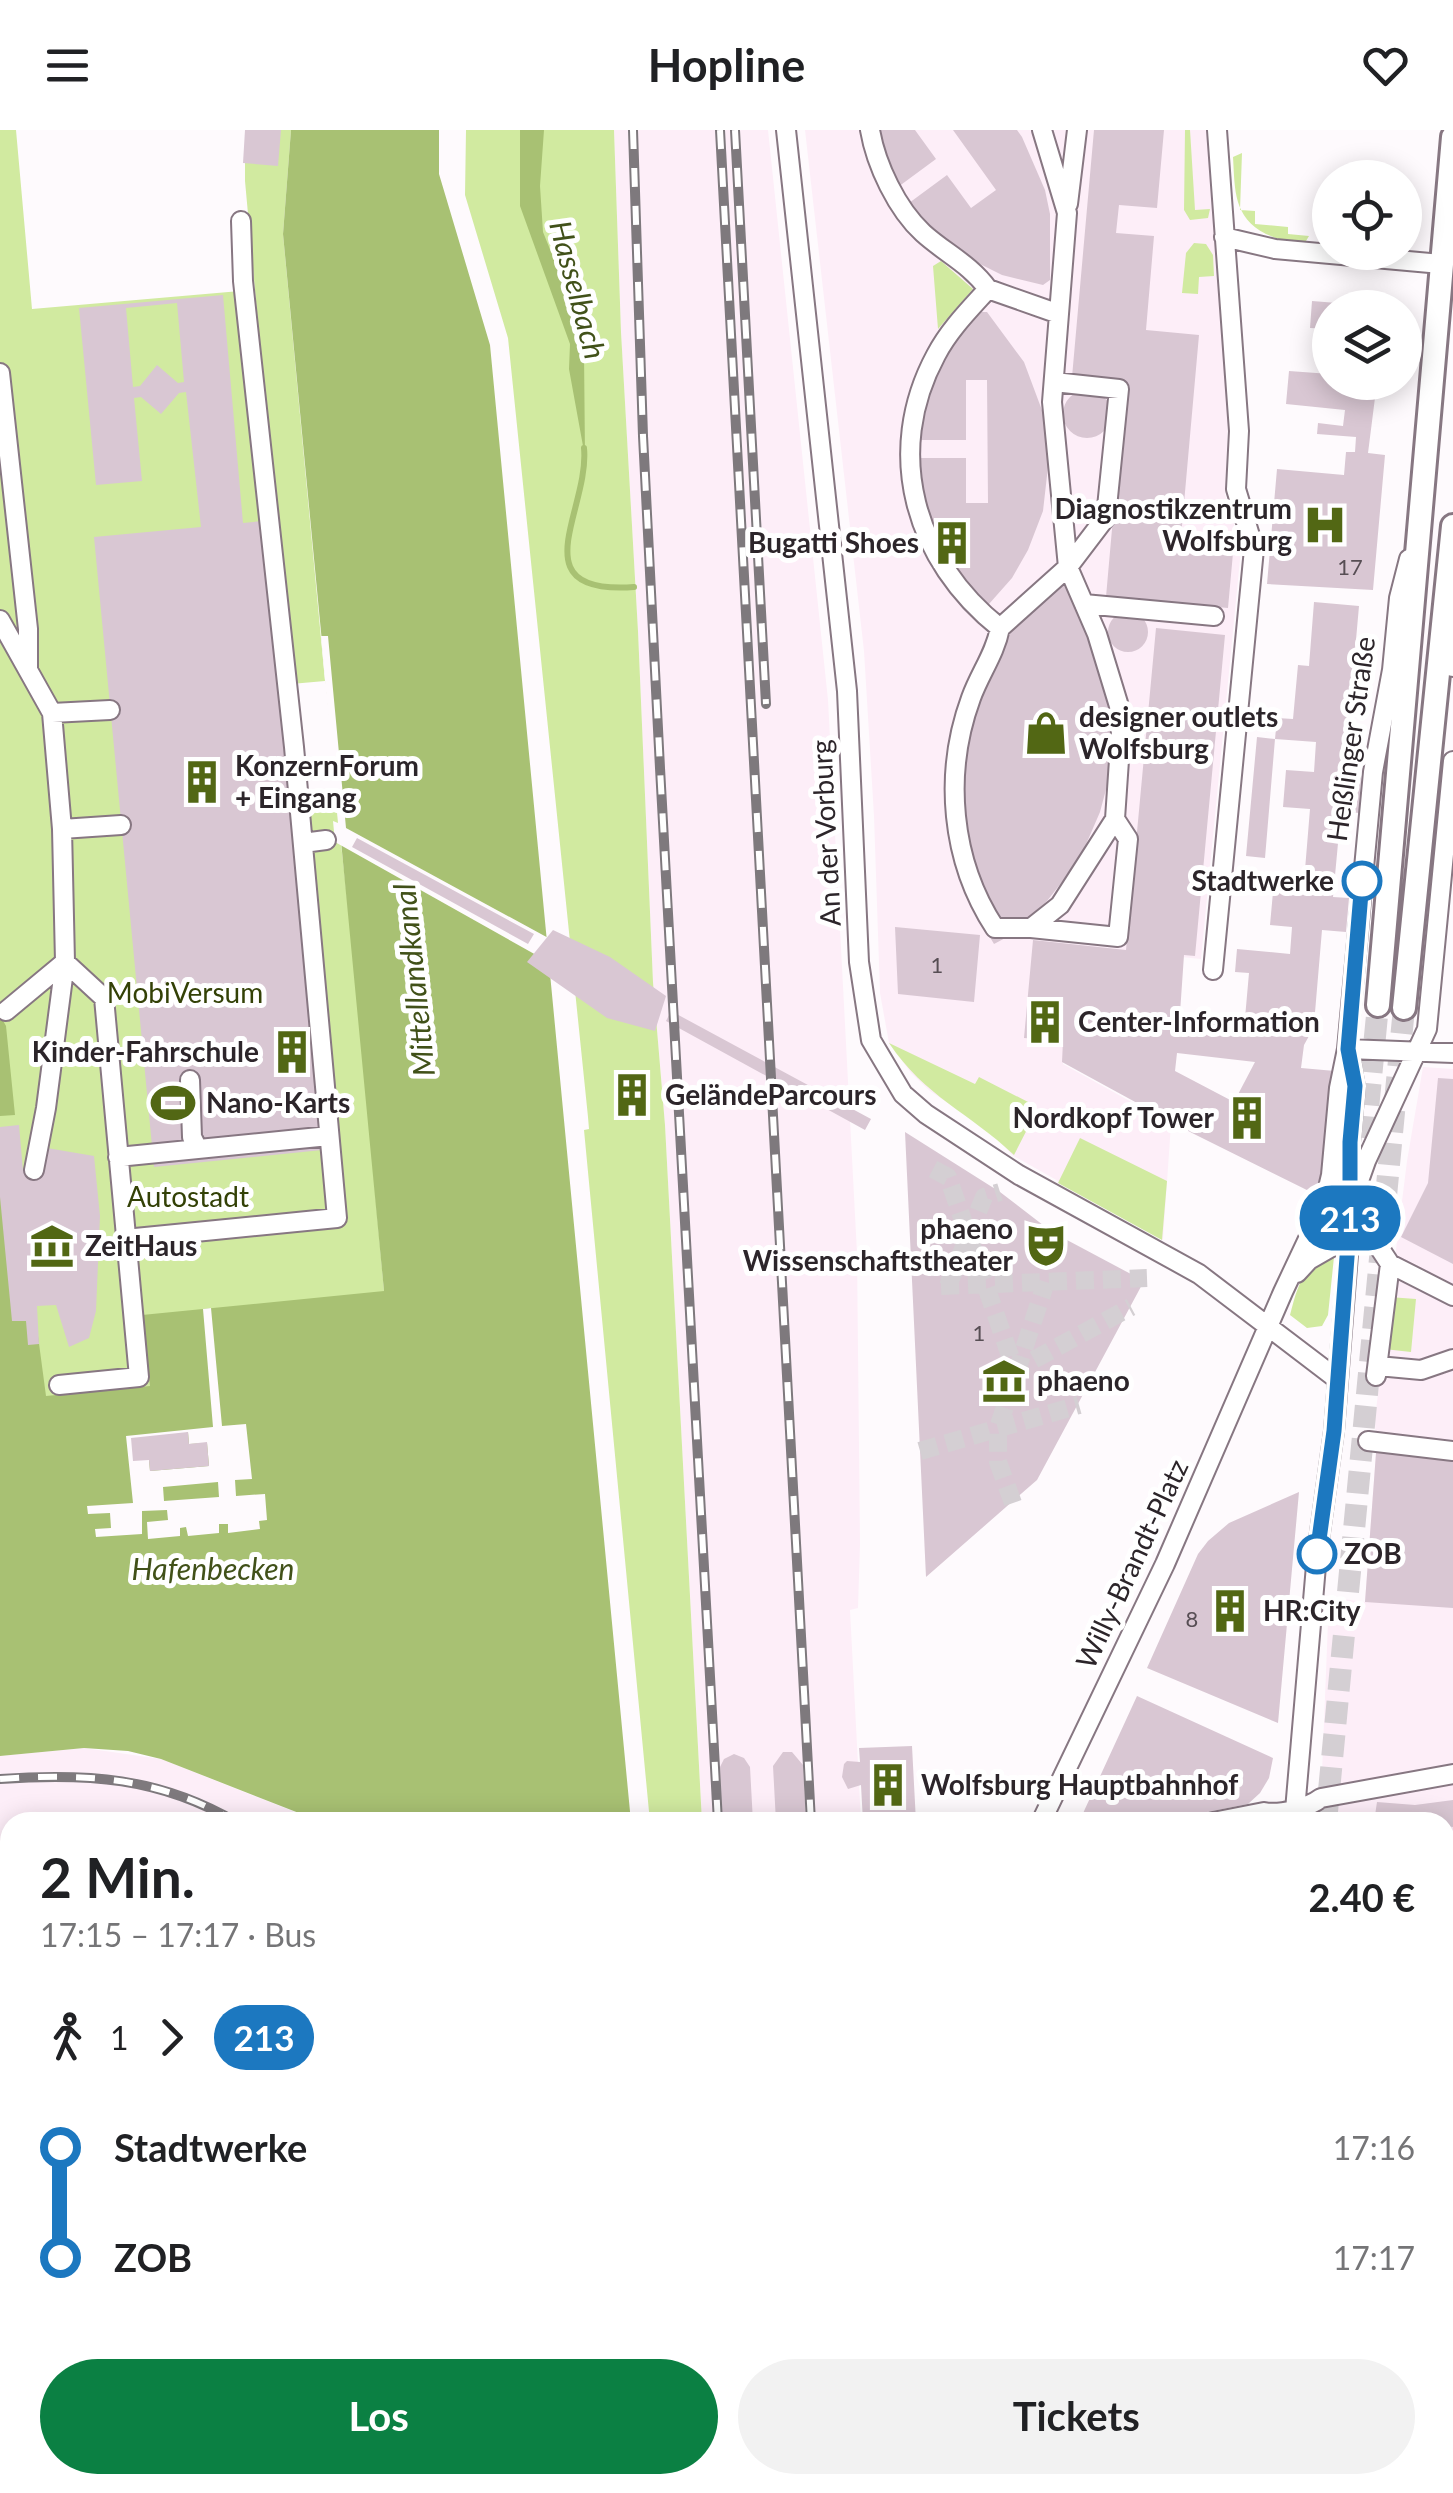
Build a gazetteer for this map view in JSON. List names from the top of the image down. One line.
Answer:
{"streets":{"main road":["Heßlinger Straße"],"street":["An der Vorburg","Willy-Brandt-Platz"]},"crossings":[["Heßlinger Straße","An der Vorburg"],["Heßlinger Straße","Willy-Brandt-Platz"],["An der Vorburg","Willy-Brandt-Platz"]],"water":["Hasselbach","Mittellandkanal","Hafenbecken"],"parks":["MobiVersum","Autostadt"],"places":{"hospital":["Diagnostikzentrum Wolfsburg"],"building":["Bugatti Shoes","KonzernForum + Eingang","Center-Information","Kinder-Fahrschule","GeländeParcours","Nordkopf Tower","HR:City","Wolfsburg Hauptbahnhof"],"shop":["designer outlets Wolfsburg"],"other":["Stadtwerke","ZOB"],"sports":["Nano-Karts"],"theatre":["phaeno Wissenschaftstheater"],"museum":["ZeitHaus","phaeno"]},"lines":["bus line 213"],"house_numbers":["17","1","1","8"],"page":{"header":"Hopline","on_map":"213","heading":["2 Min.","17:15 – 17:17 · Bus","2.40 €"],"legs":["1","213"],"list":[{"name":"Stadtwerke","value":"17:16"},{"name":"ZOB","value":"17:17"}],"buttons":["Los","Tickets"]}}
